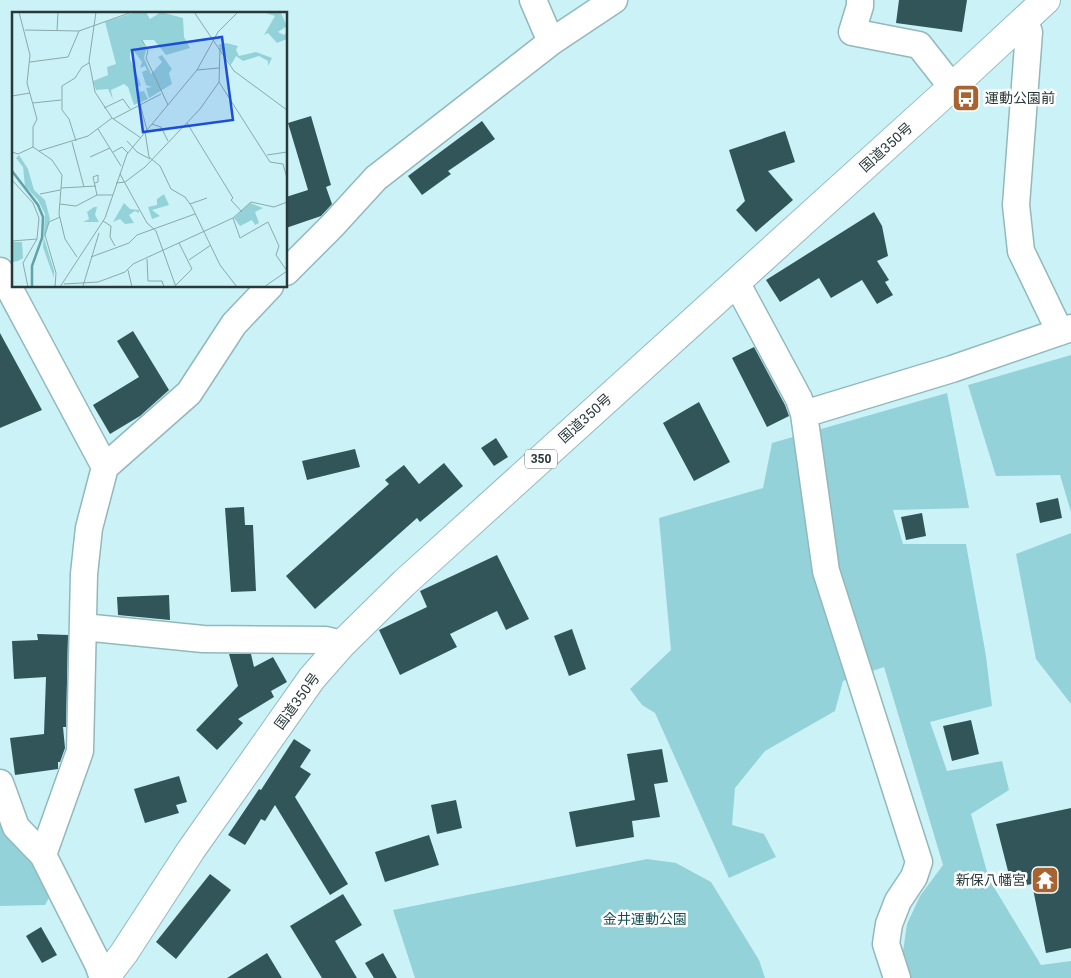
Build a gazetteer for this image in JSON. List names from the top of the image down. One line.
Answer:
{"streets":{"highway":["国道350号","350"]},"parks":["金井運動公園"],"places":{"bus stop":["運動公園前"],"temple":["新保八幡宮"]}}
